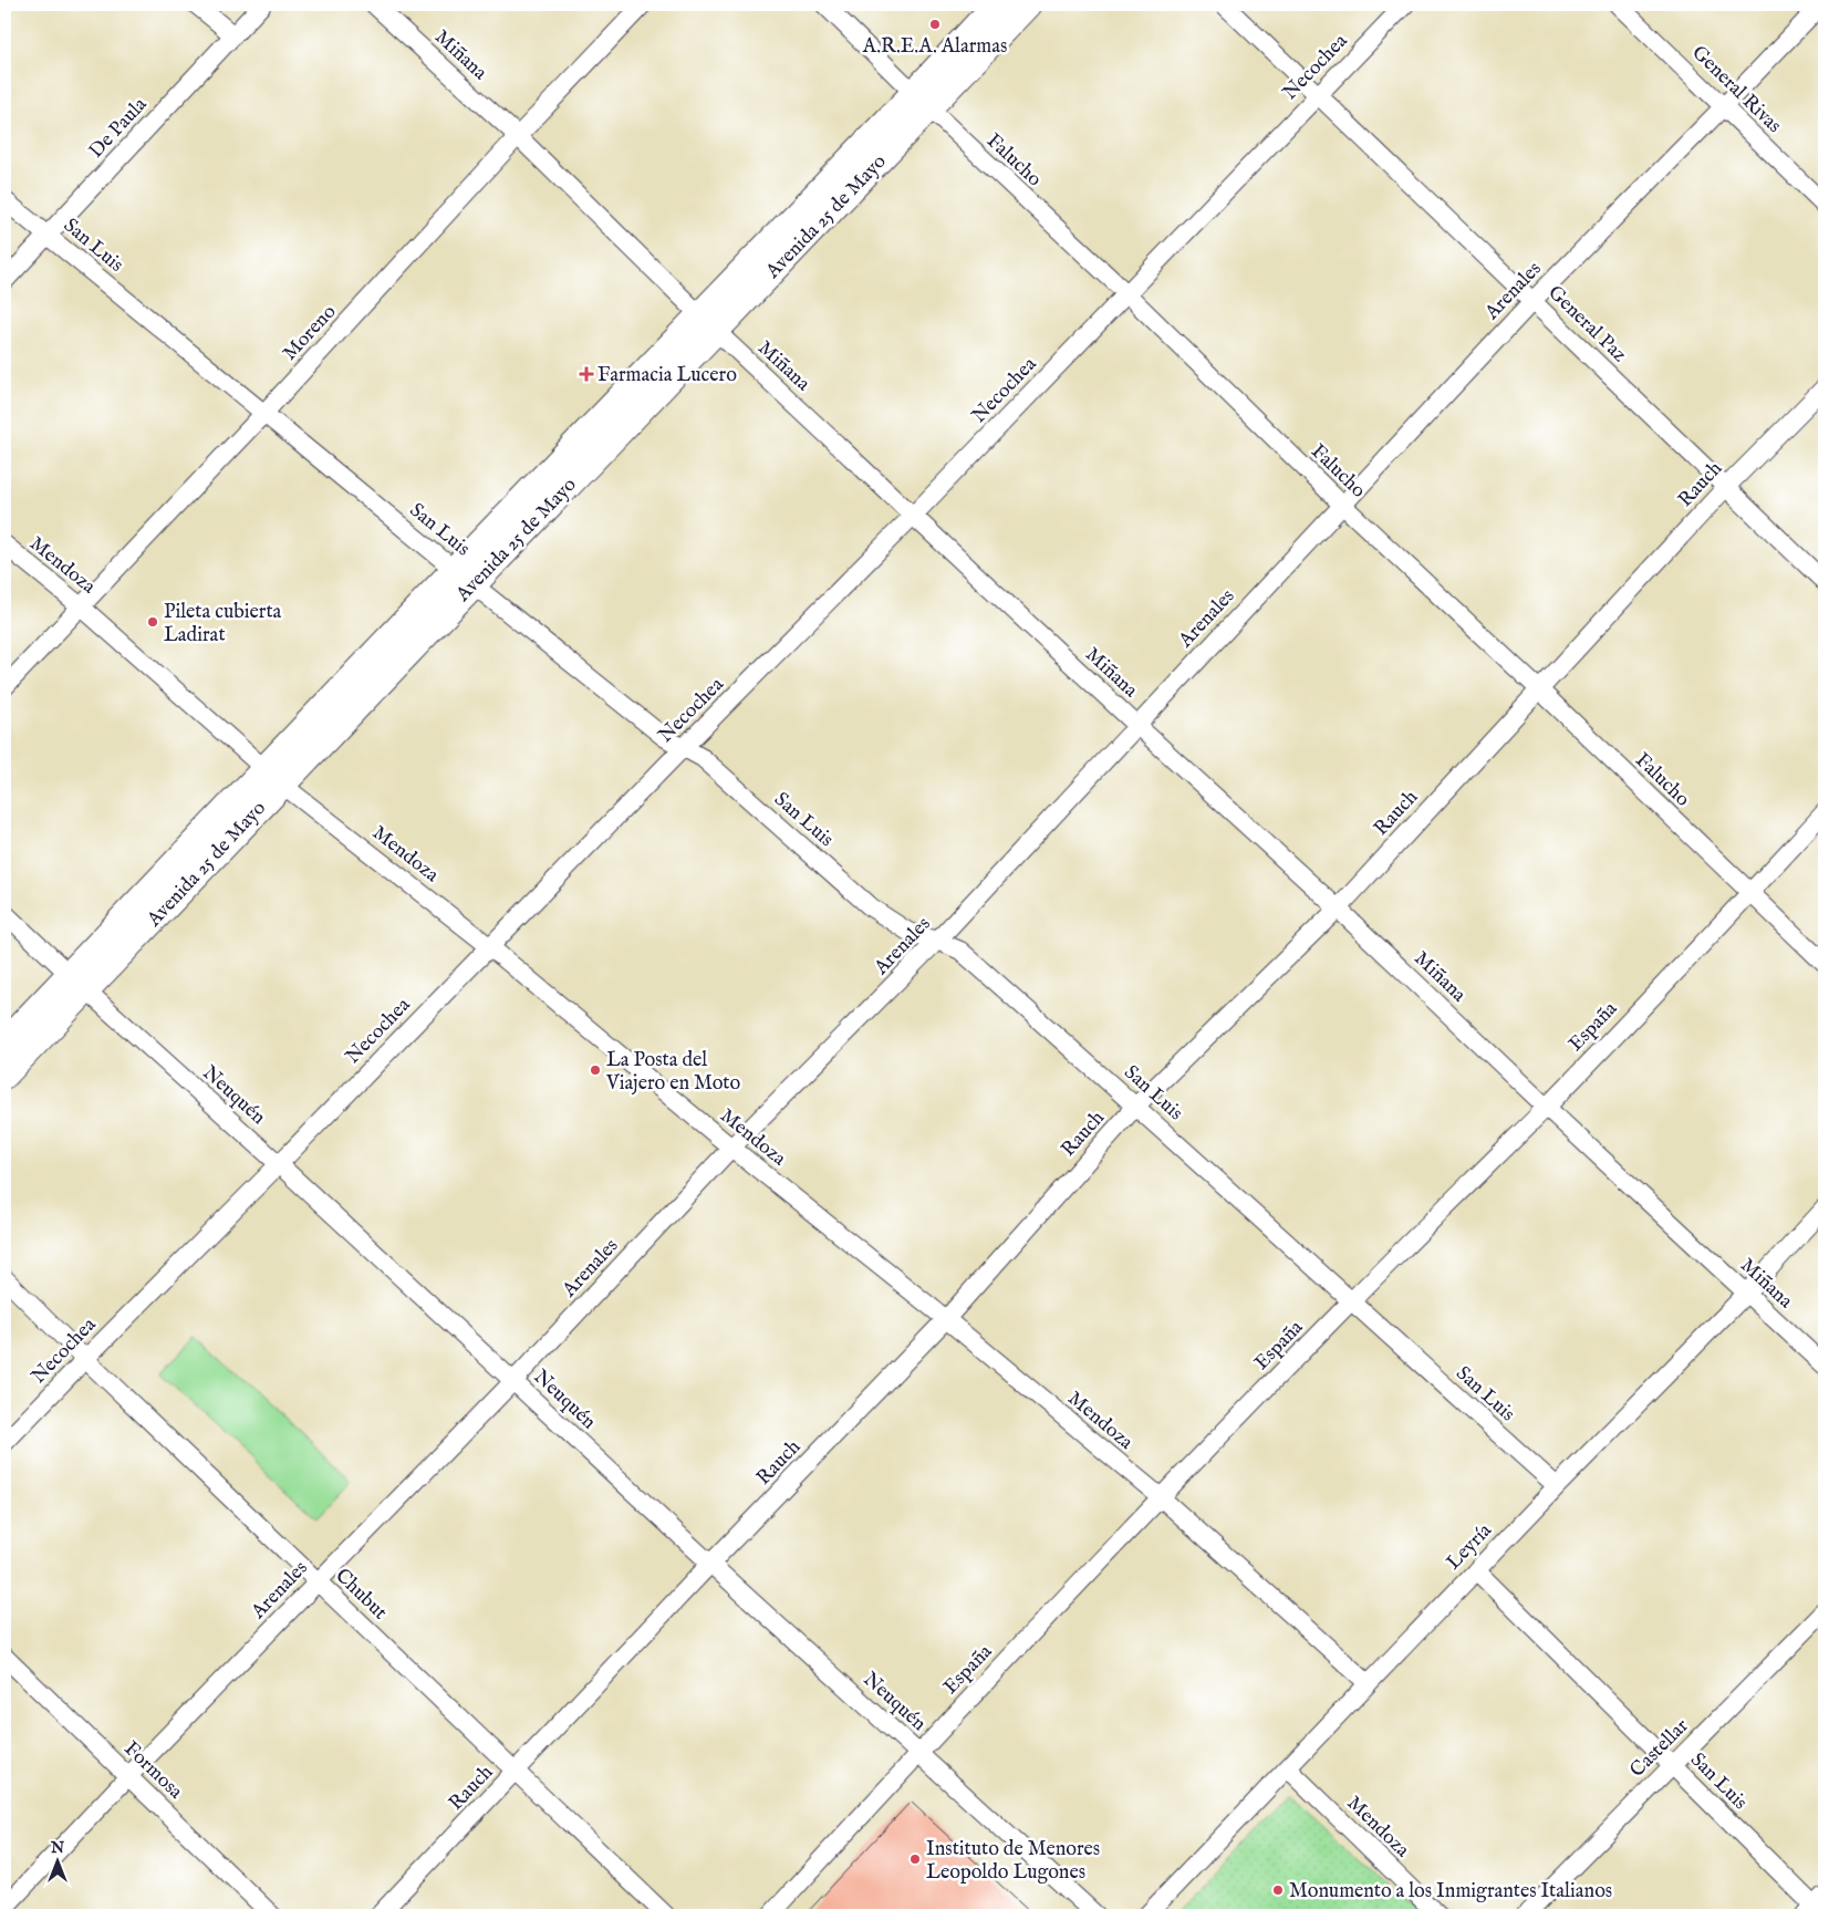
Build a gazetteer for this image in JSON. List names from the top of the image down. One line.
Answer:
{"streets":{"main road":["Avenida 25 de Mayo"],"street":["Miñana","Necochea","General Rivas","De Paula","Falucho","San Luis","Arenales","General Paz","Moreno","Rauch","Mendoza","España","Neuquén","Leyría","Chubut","Castellar","Formosa"]},"crossings":[["Miñana","Necochea"],["Miñana","Avenida 25 de Mayo"],["Miñana","Arenales"],["Miñana","Moreno"],["Miñana","Rauch"],["Miñana","España"],["Miñana","Leyría"],["Necochea","Falucho"],["Necochea","San Luis"],["Necochea","General Paz"],["Necochea","Mendoza"],["Necochea","Neuquén"],["Necochea","Chubut"],["General Rivas","Arenales"],["De Paula","San Luis"],["Falucho","Avenida 25 de Mayo"],["Falucho","Arenales"],["Falucho","Rauch"],["Falucho","España"],["Avenida 25 de Mayo","San Luis"],["Avenida 25 de Mayo","Mendoza"],["Avenida 25 de Mayo","Neuquén"],["San Luis","Arenales"],["San Luis","Moreno"],["San Luis","Rauch"],["San Luis","España"],["San Luis","Leyría"],["San Luis","Castellar"],["Arenales","General Paz"],["Arenales","Mendoza"],["Arenales","Neuquén"],["Arenales","Chubut"],["Arenales","Formosa"],["General Paz","Rauch"],["Moreno","Mendoza"],["Rauch","Mendoza"],["Rauch","Neuquén"],["Rauch","Chubut"],["Mendoza","España"],["Mendoza","Leyría"],["España","Neuquén"]],"places":{"other":["A.R.E.A. Alarmas","Pileta cubierta Ladirat","La Posta del Viajero en Moto","Instituto de Menores Leopoldo Lugones","Monumento a los Inmigrantes Italianos"],"health":["Farmacia Lucero"]},"north":"top"}
